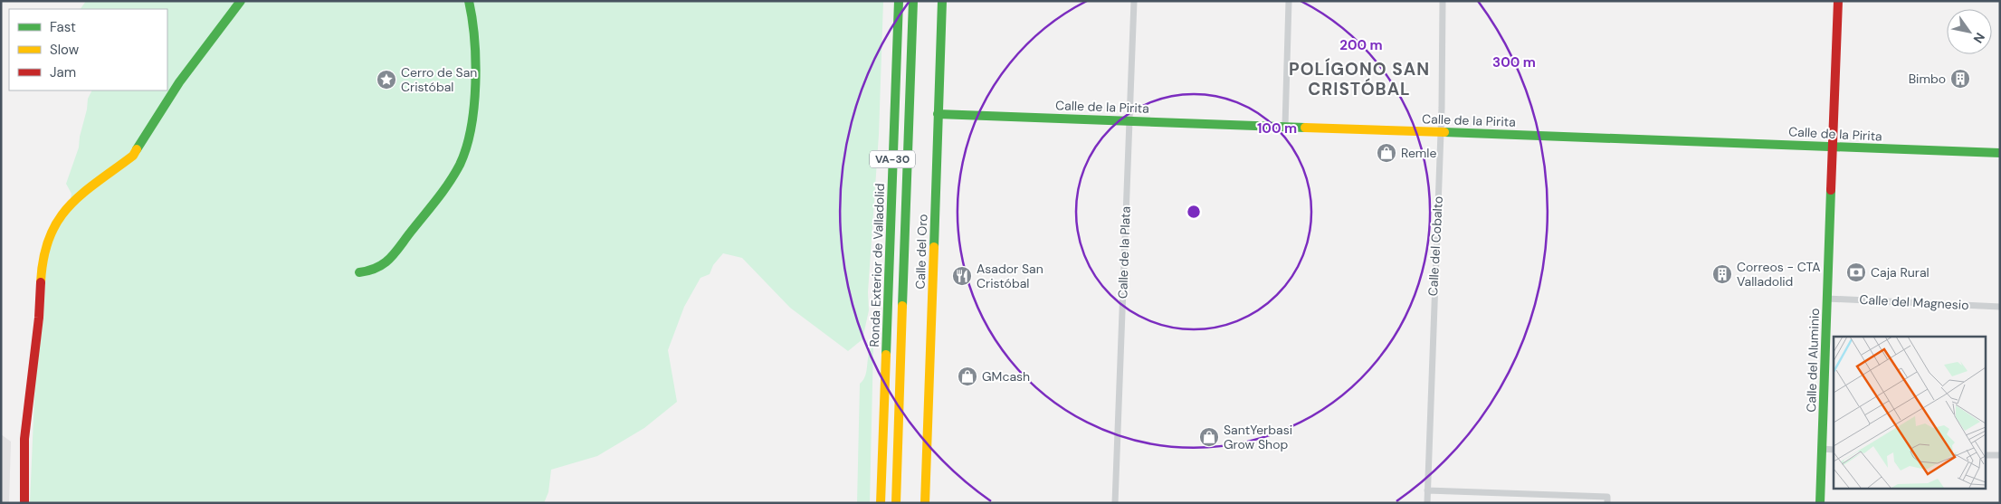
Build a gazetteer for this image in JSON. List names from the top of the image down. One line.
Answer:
{"streets":{"main road":["Calle de la Pirita","VA-30","Calle del Oro","Ronda Exterior de Valladolid","Calle del Aluminio"],"street":["Calle del Cobalto","Calle de la Plata","Calle del Magnesio"]},"crossings":[["Calle de la Pirita","Calle del Cobalto"],["Calle de la Pirita","Calle del Oro"],["Calle de la Pirita","Calle de la Plata"],["Calle de la Pirita","Calle del Aluminio"],["Calle del Magnesio","Calle del Aluminio"]],"districts":["POLÍGONO SAN CRISTÓBAL"],"places":{"building":["Bimbo","Correos - CTA Valladolid"],"place":["Cerro de San Cristóbal"],"shop":["Remle","GMcash","SantYerbasi Grow Shop"],"bank":["Caja Rural"],"restaurant":["Asador San Cristóbal"]},"legend":["Fast","Slow","Jam"],"north":"bottom right","rings":["200 m","300 m","100 m"]}
